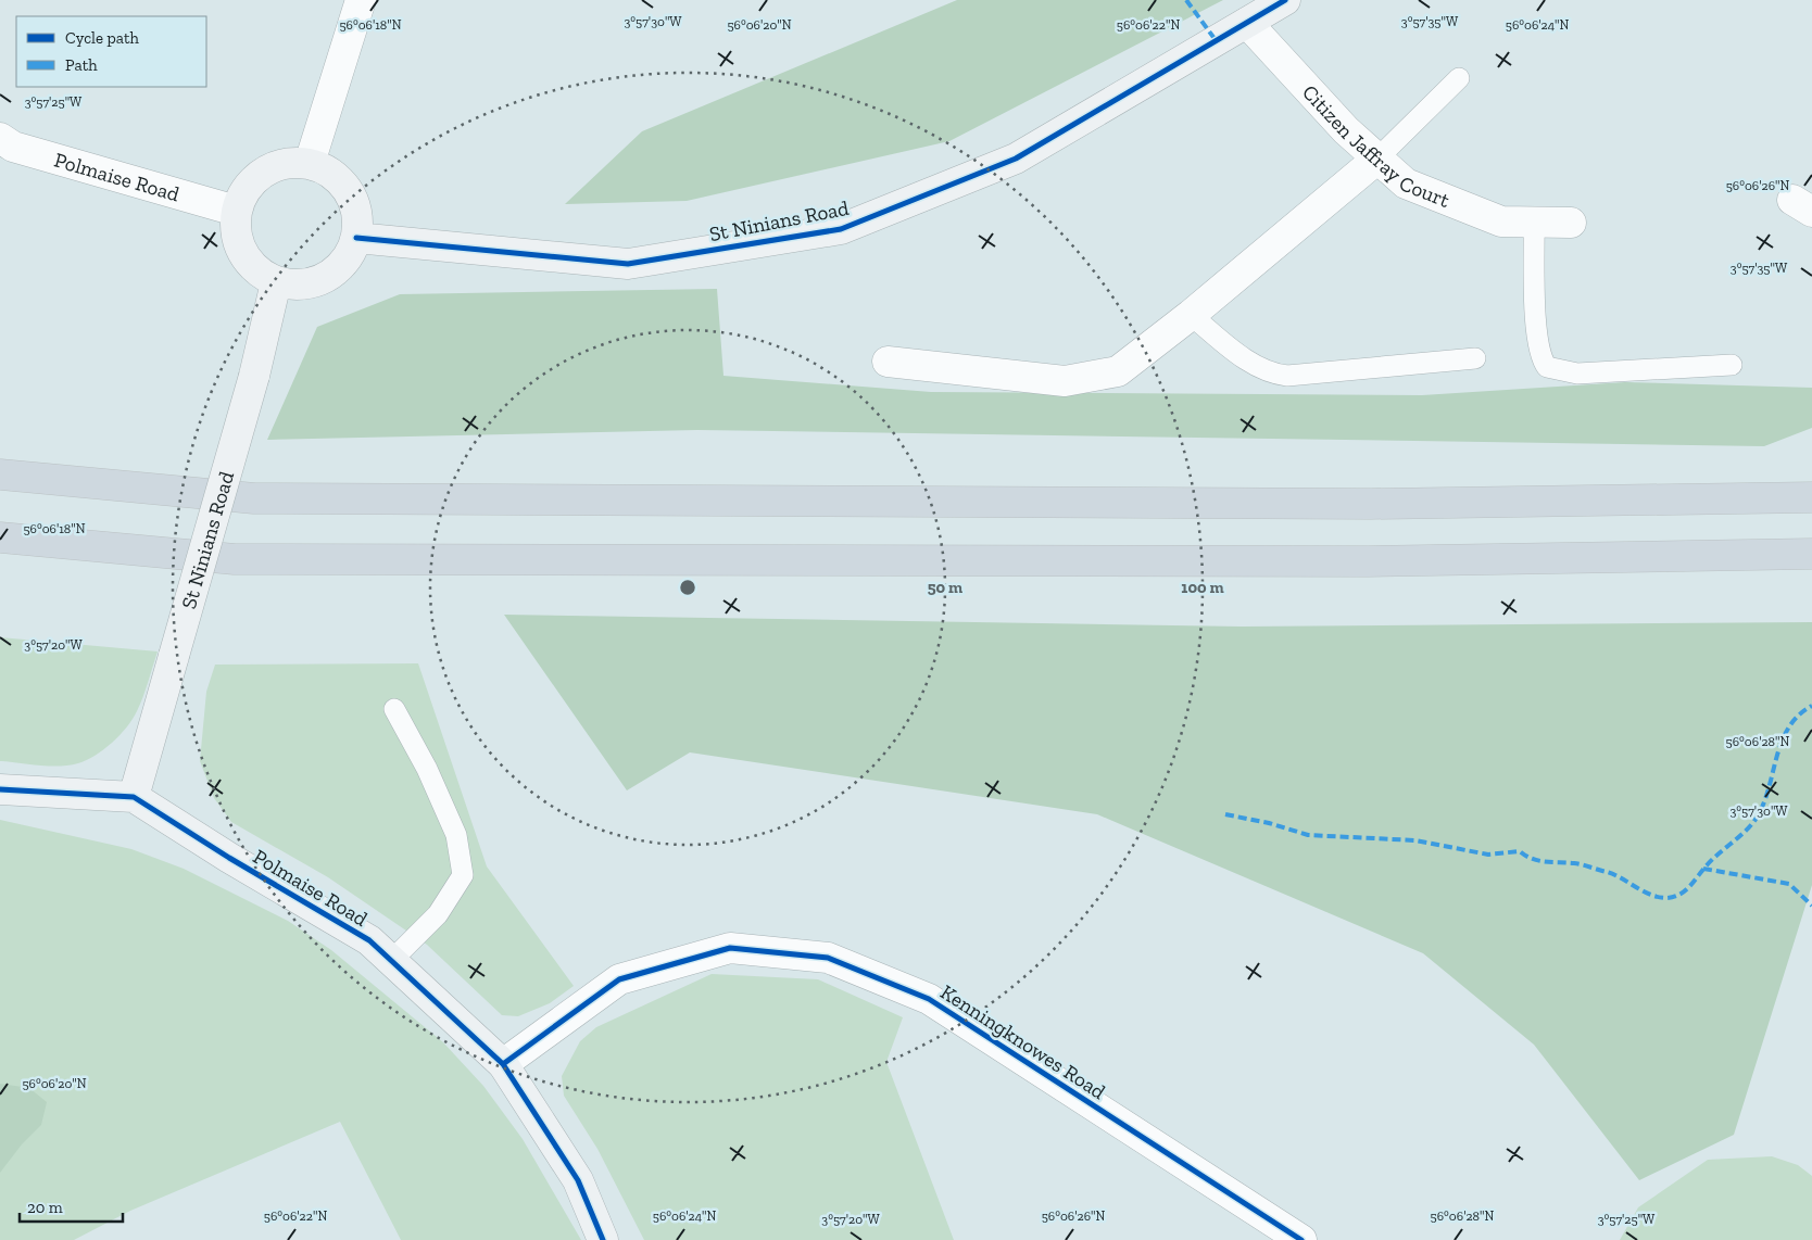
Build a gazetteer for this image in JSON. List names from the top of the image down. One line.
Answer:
{"streets":{"street":["Citizen Jaffray Court","Polmaise Road","St Ninians Road","Kenningknowes Road"]},"crossings":[["Citizen Jaffray Court","St Ninians Road"],["Polmaise Road","St Ninians Road"],["Polmaise Road","Kenningknowes Road"]],"legend":["Cycle path","Path"],"scale_bar":"20 m","coordinates":["3°57'30\"W","3°57'35\"W","56°06'18\"N","56°06'20\"N","56°06'22\"N","56°06'24\"N","3°57'25\"W","56°06'26\"N","3°57'20\"W","56°06'28\"N"],"rings":["50 m","100 m"]}
